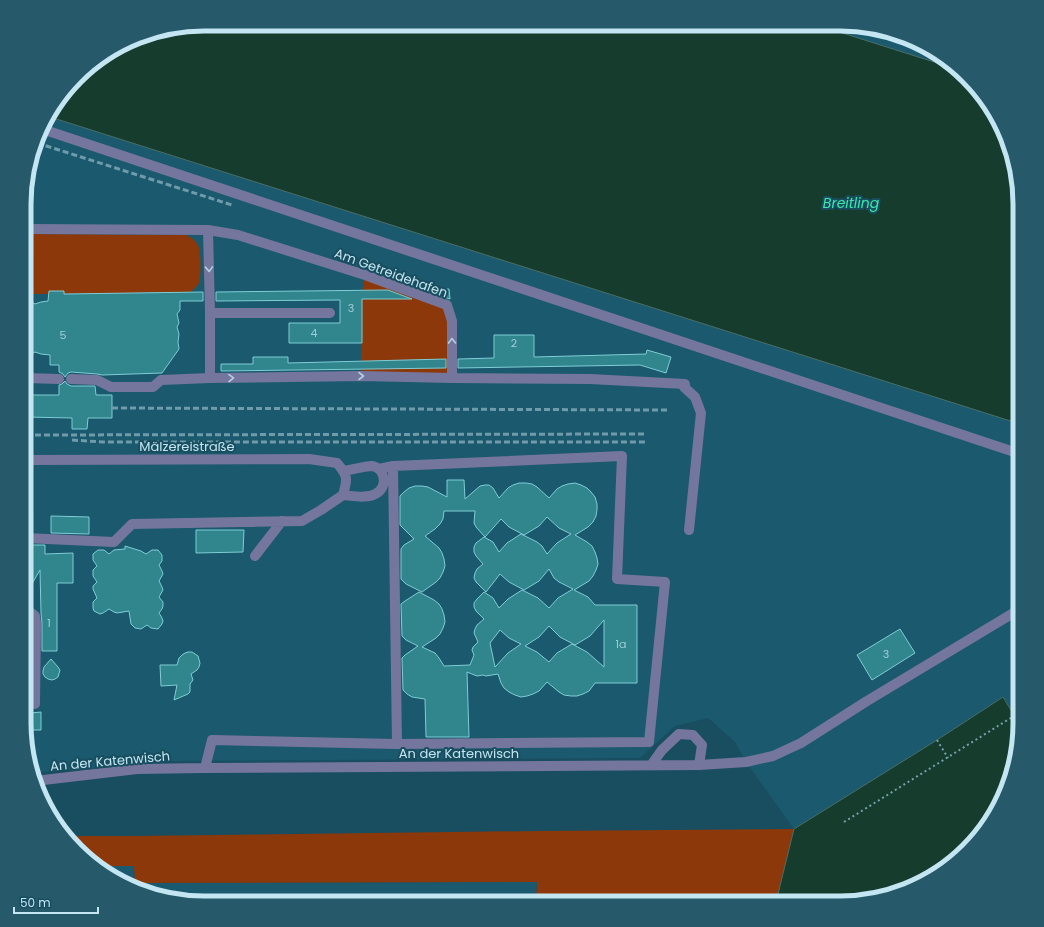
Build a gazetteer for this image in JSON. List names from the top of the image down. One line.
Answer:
{"streets":{"street":["Am Getreidehafen","Mälzereistraße","An der Katenwisch"]},"water":["Breitling"],"house_numbers":["3","4","5","2","1","1a","3"],"scale_bar":"50 m"}
